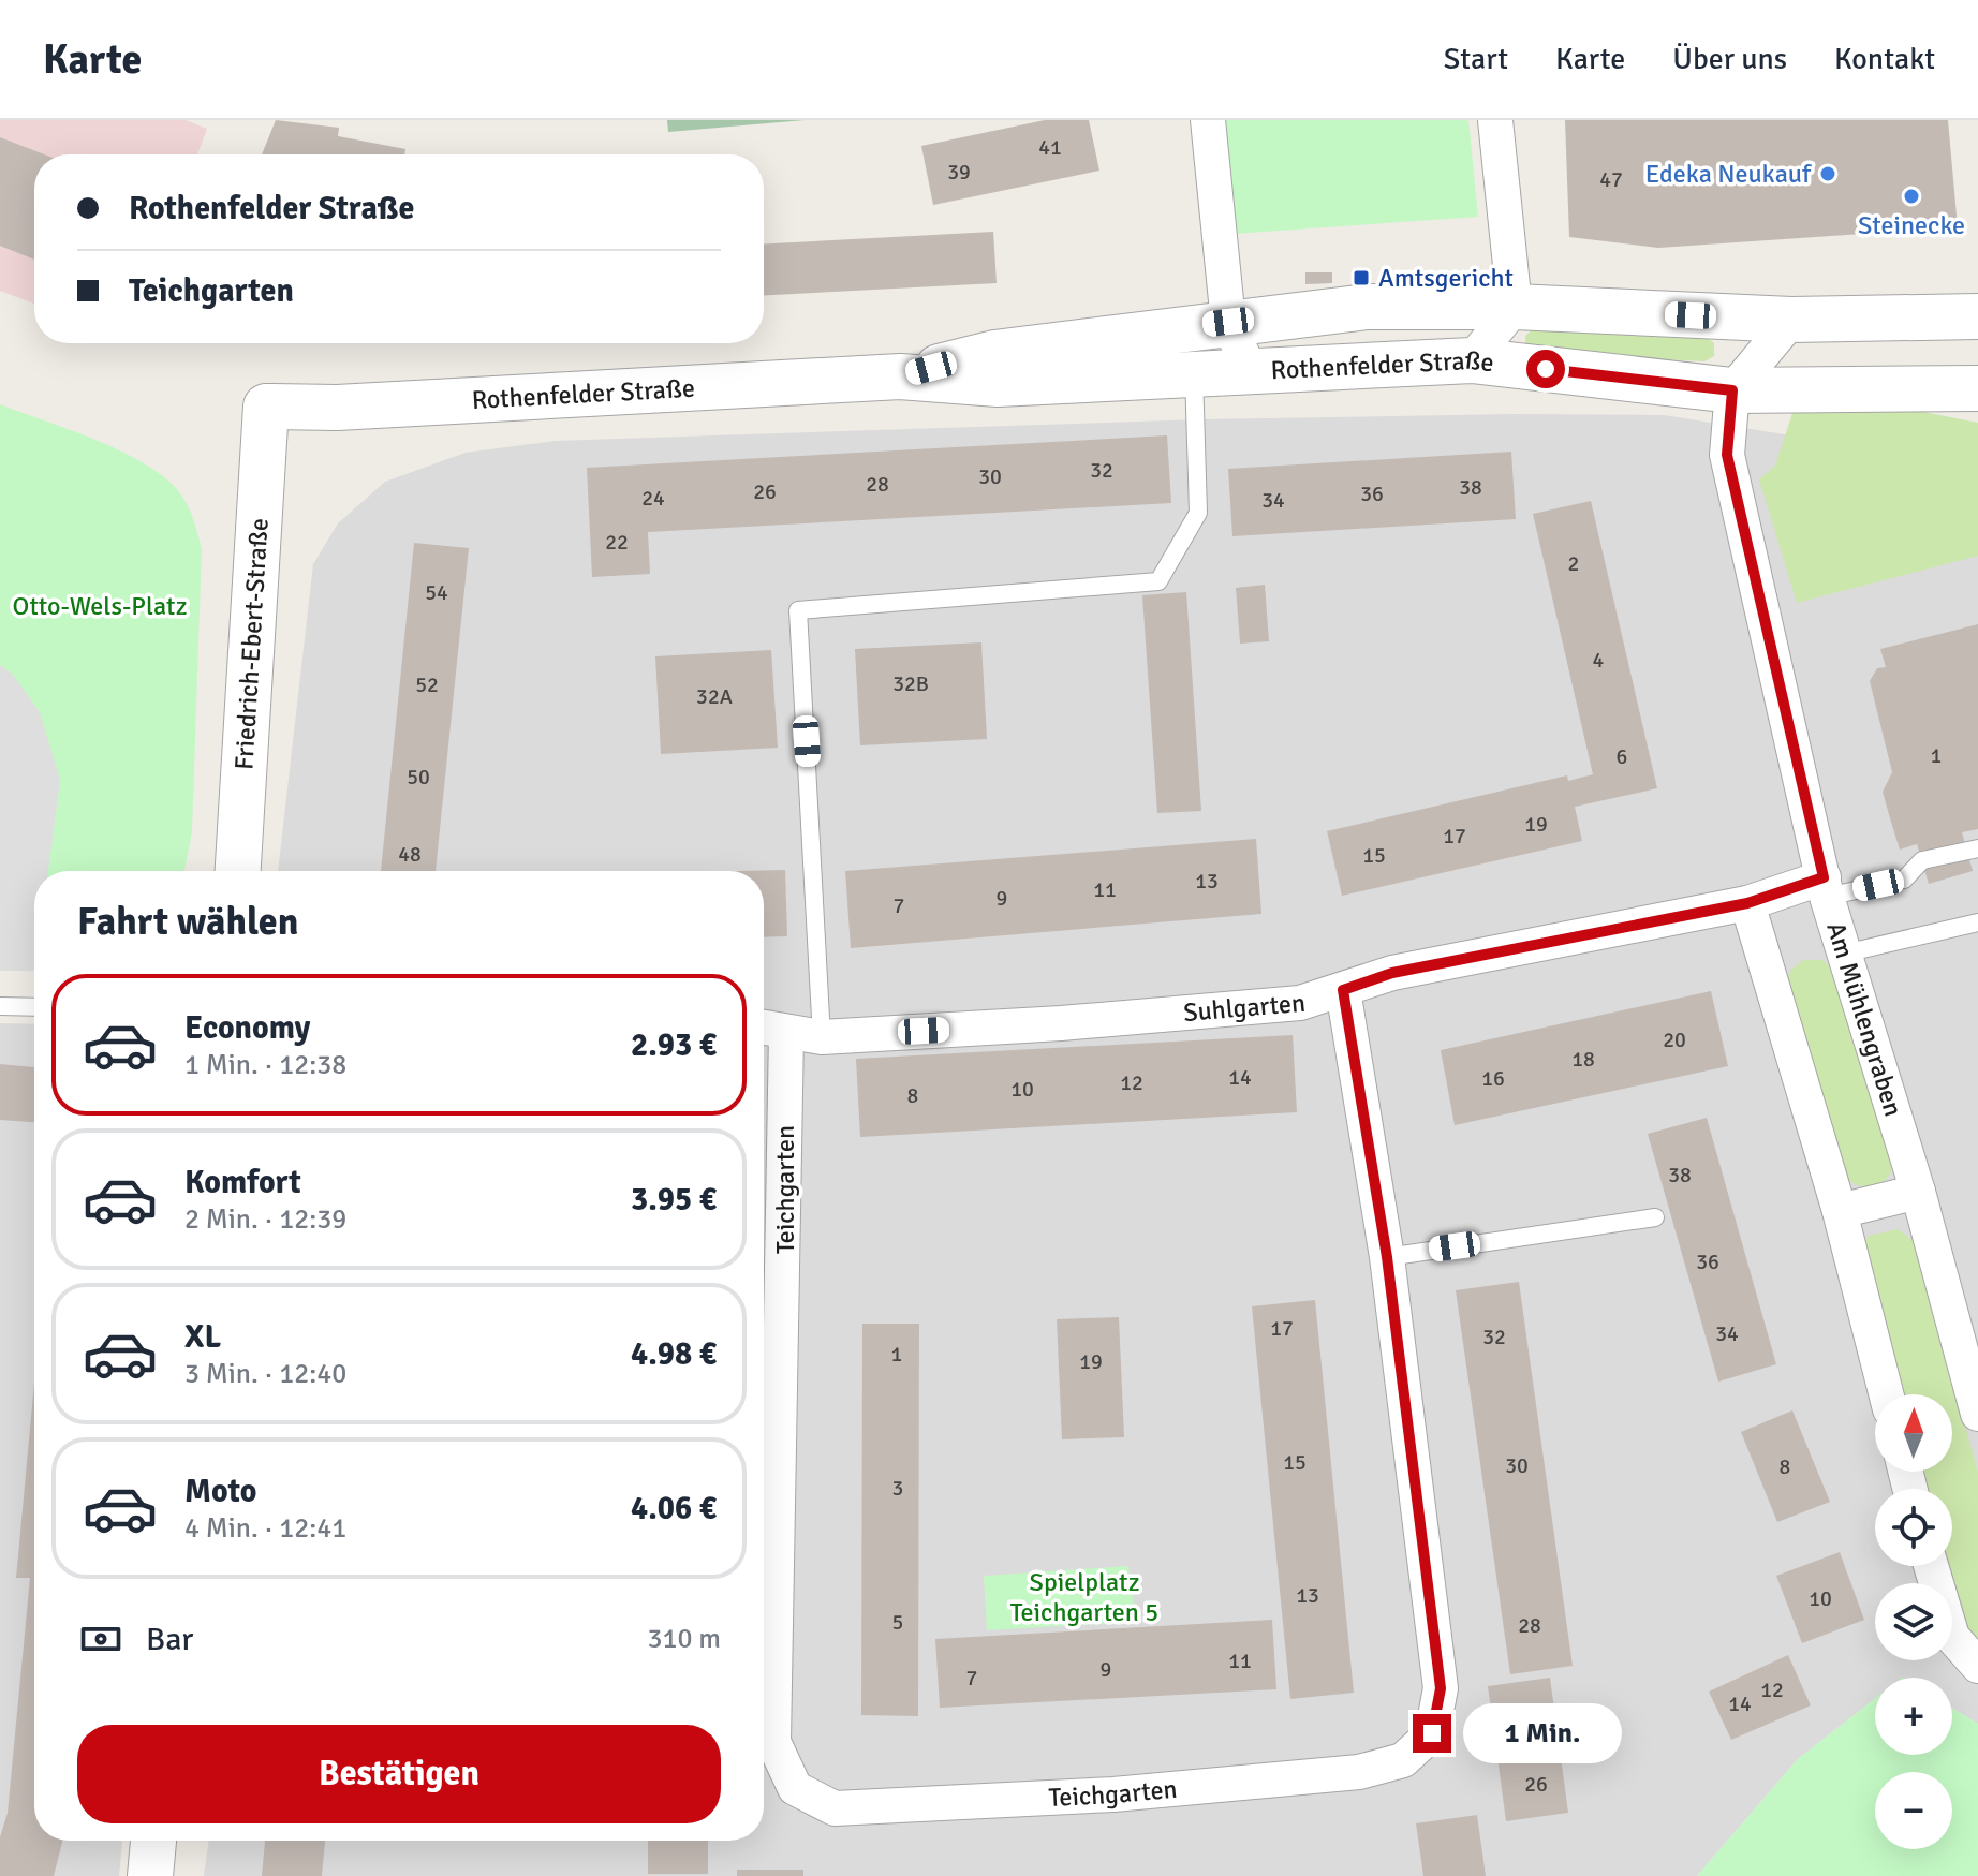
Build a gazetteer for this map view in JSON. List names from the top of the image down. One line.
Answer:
{"streets":{"street":["Rothenfelder Straße","Friedrich-Ebert-Straße","Suhlgarten","Am Mühlengraben","Teichgarten"]},"crossings":[["Rothenfelder Straße","Friedrich-Ebert-Straße"],["Rothenfelder Straße","Am Mühlengraben"],["Suhlgarten","Am Mühlengraben"],["Suhlgarten","Teichgarten"]],"parks":["Otto-Wels-Platz","Spielplatz Teichgarten 5"],"places":{"other":["Edeka Neukauf","Steinecke"],"transit":["Amtsgericht"]},"house_numbers":["41","39","47","32","30","28","38","26","36","24","34","22","2","54","4","32B","52","32A","1","6","50","19","17","48","15","13","11","9","7","20","18","14","16","12","10","8","38","36","17","34","32","1","19","15","30","8","3","13","10","5","28","11","9","7","12","14","26"],"north":"top","page":{"header":"Karte","nav":["Start","Karte","Über uns","Kontakt"],"banner":["Rothenfelder Straße","Teichgarten"],"heading":"Fahrt wählen","list":[{"name":"Economy","note":"1 Min. · 12:38","value":"2.93 €"},{"name":"Komfort","note":"2 Min. · 12:39","value":"3.95 €"},{"name":"XL","note":"3 Min. · 12:40","value":"4.98 €"},{"name":"Moto","note":"4 Min. · 12:41","value":"4.06 €"}],"map_buttons":["+","−"],"pay":["Bar","310 m"],"bubble":"1 Min.","buttons":"Bestätigen"}}
